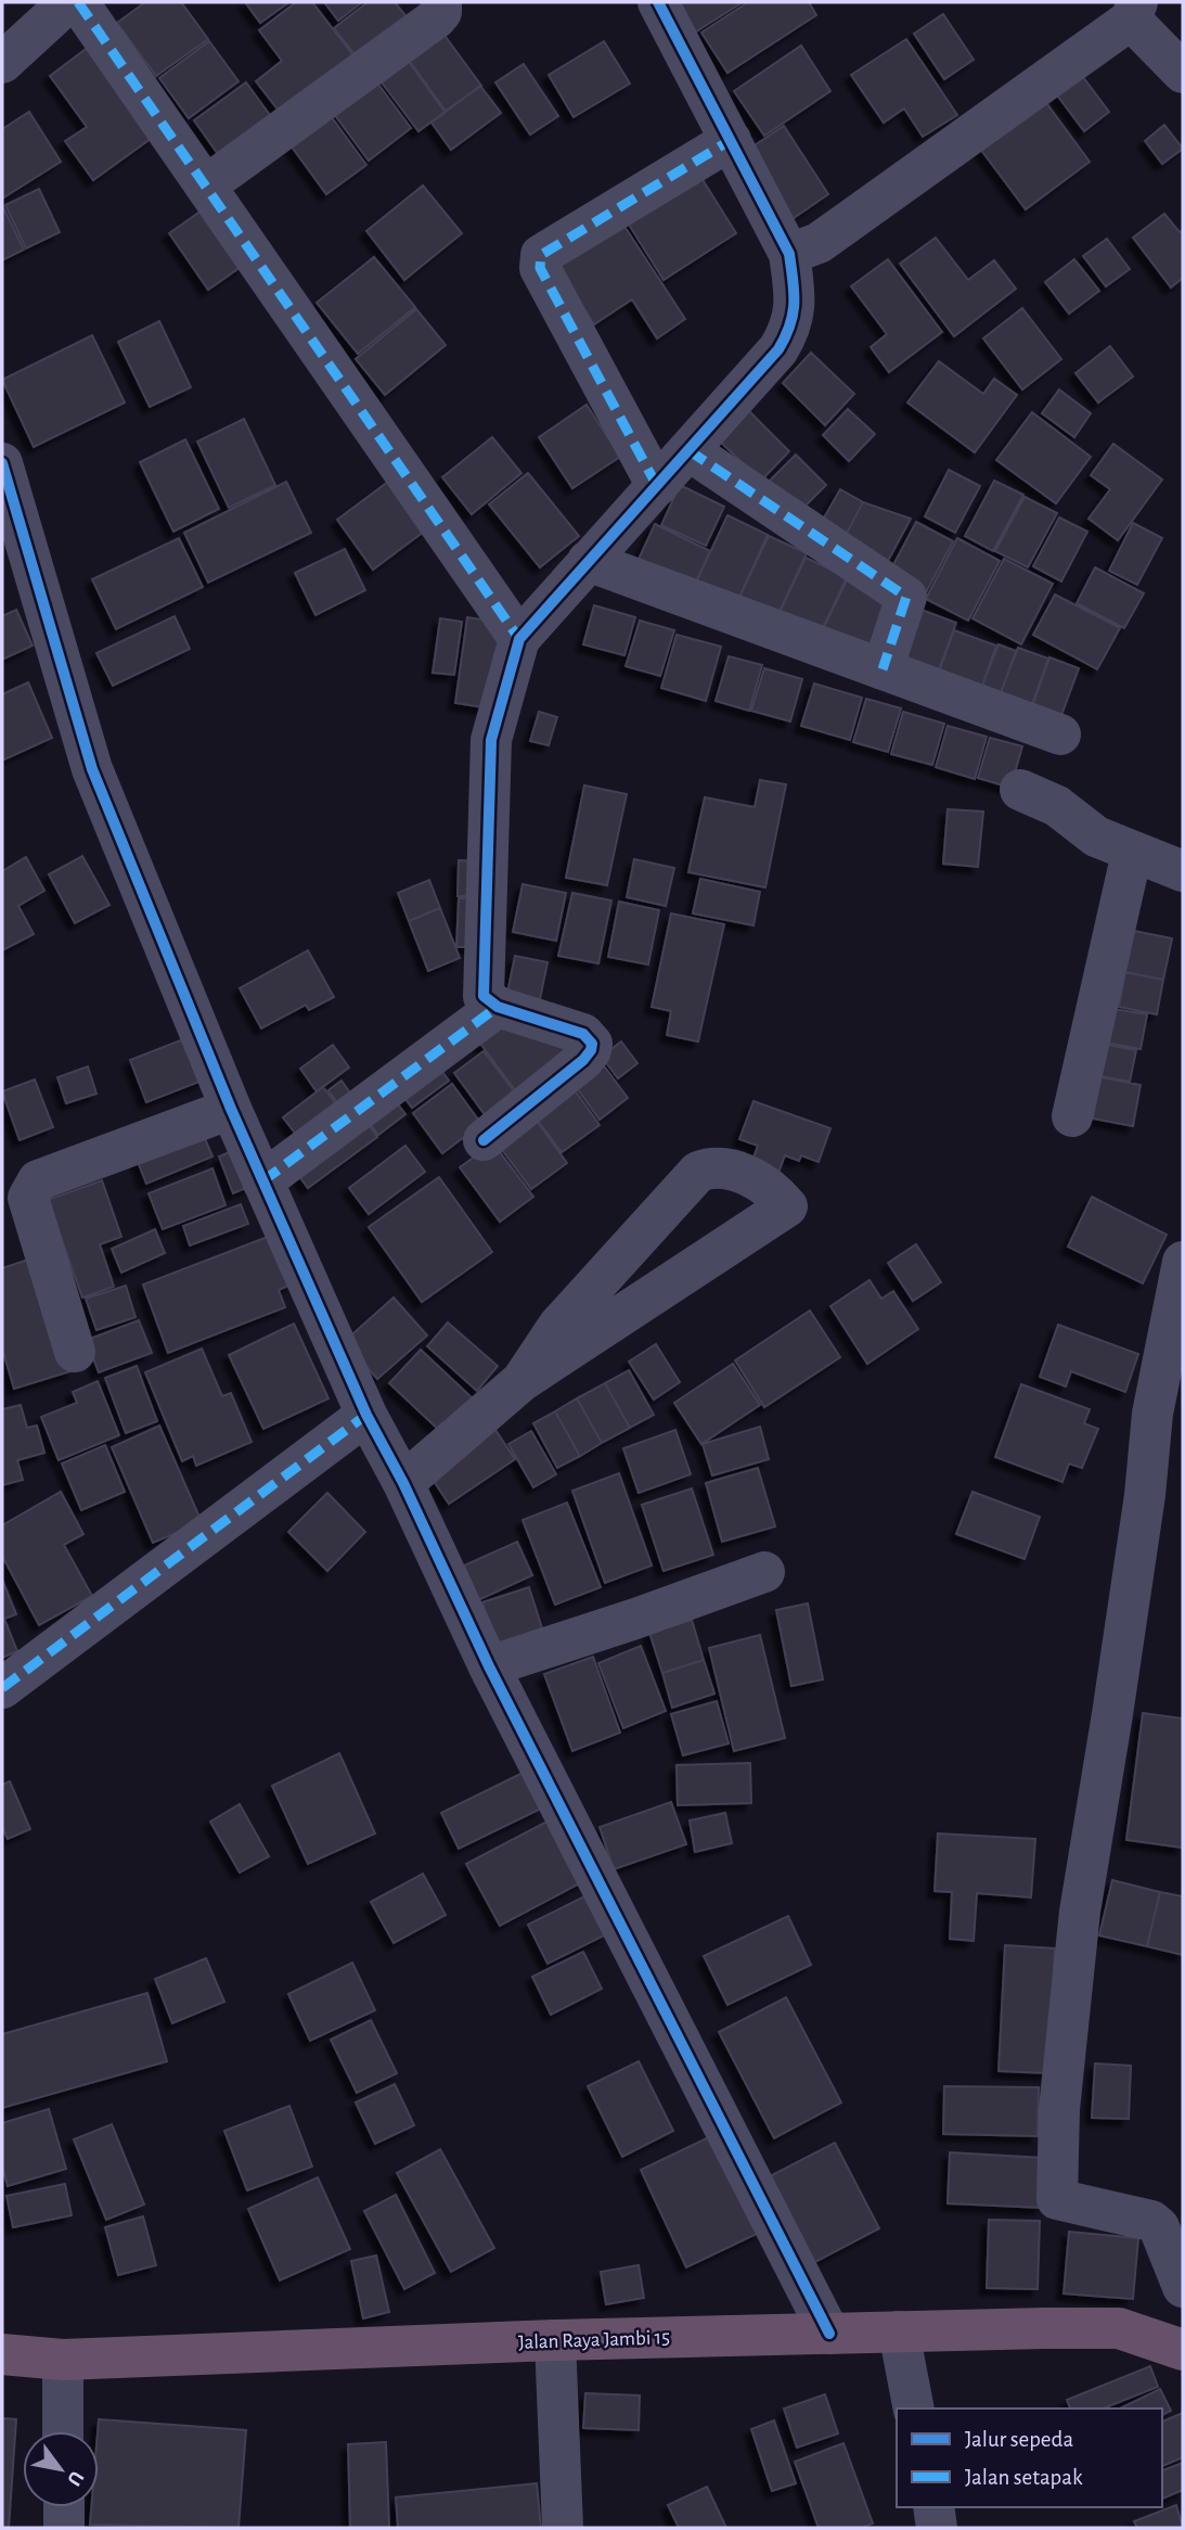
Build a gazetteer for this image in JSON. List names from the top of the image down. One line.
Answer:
{"streets":{"highway":["Jalan Raya Jambi 15"]},"legend":["Jalur sepeda","Jalan setapak"],"north":"bottom right"}
